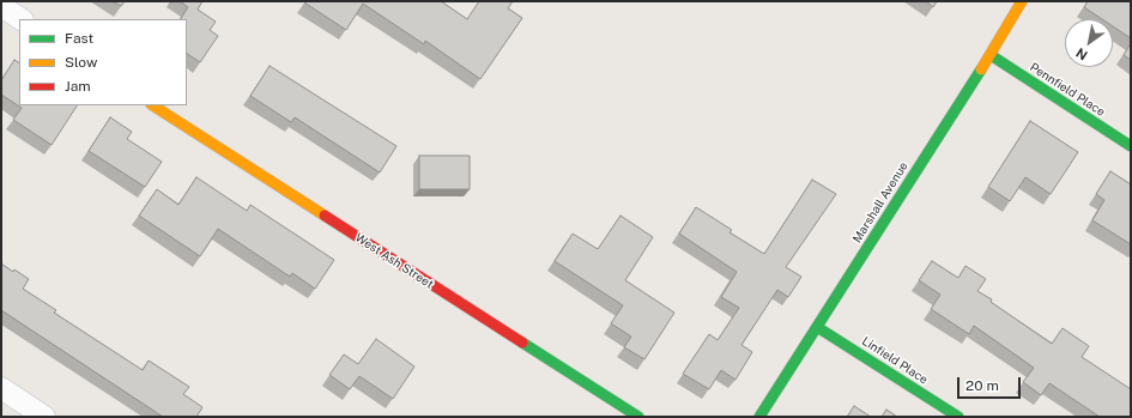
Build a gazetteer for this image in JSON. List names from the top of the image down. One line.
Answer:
{"streets":{"street":["Pennfield Place","Marshall Avenue","West Ash Street","Linfield Place"]},"crossings":[["Pennfield Place","Marshall Avenue"],["Marshall Avenue","Linfield Place"]],"legend":["Fast","Slow","Jam"],"scale_bar":"20 m","north":"bottom left"}
